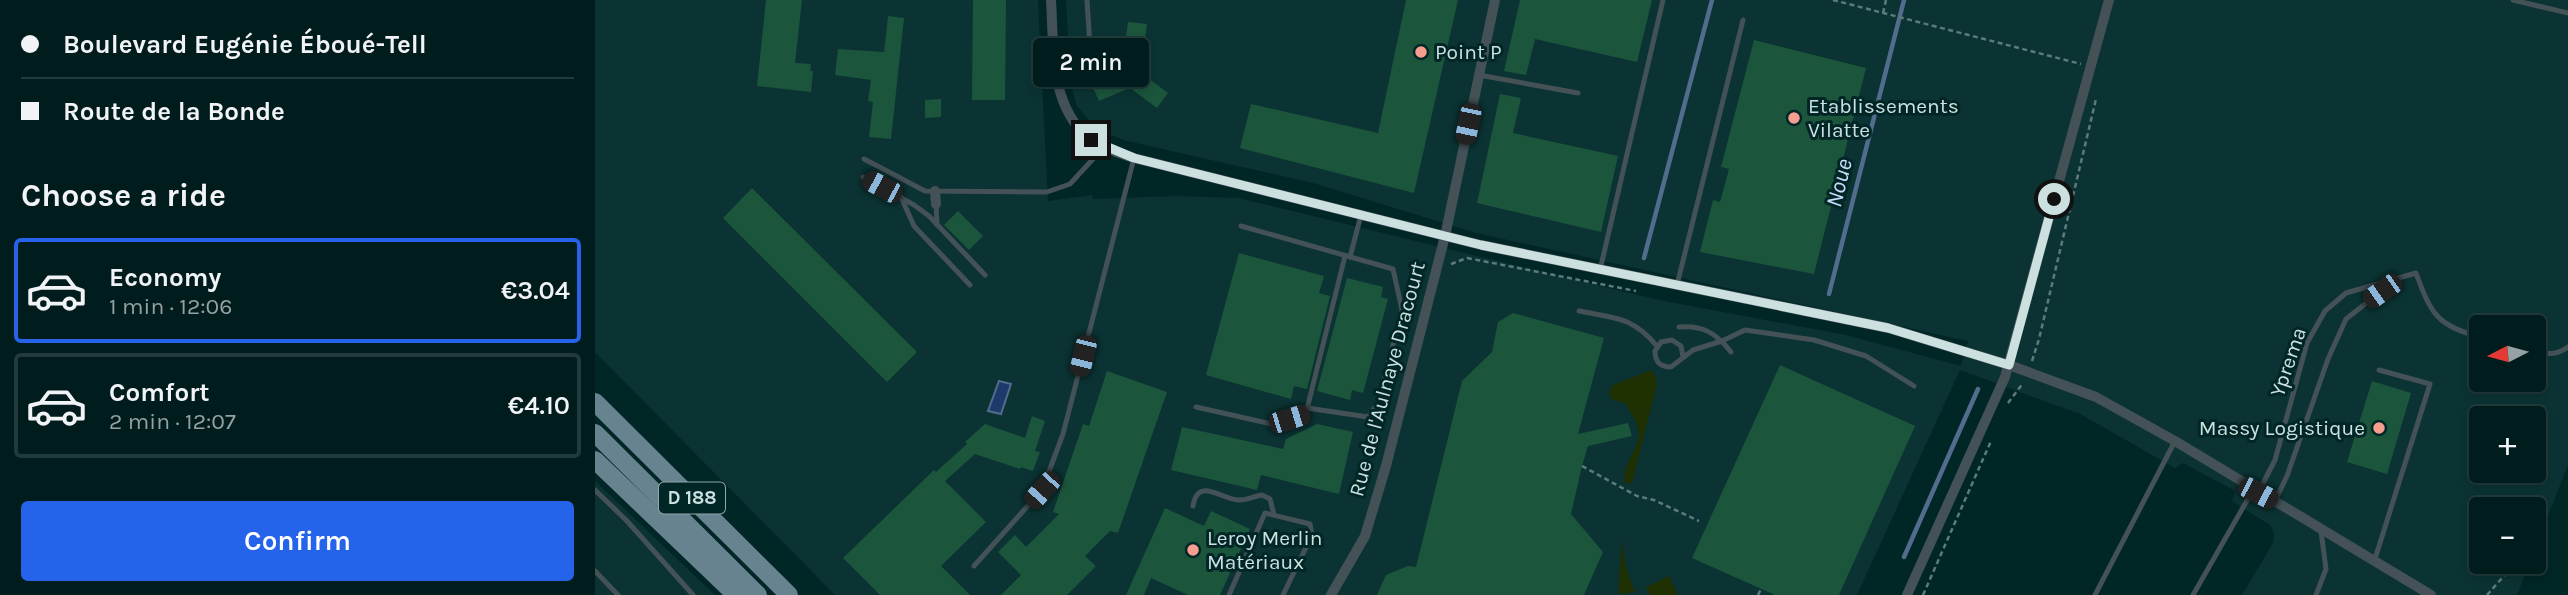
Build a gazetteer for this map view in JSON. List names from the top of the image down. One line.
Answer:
{"streets":{"main road":["D 188"],"street":["Rue de l'Aulnaye Dracourt"],"lane":["Yprema"]},"water":["Noue"],"places":["Point P","Etablissements Vilatte","Massy Logistique","Leroy Merlin Matériaux"],"north":"left","page":{"banner":["Boulevard Eugénie Éboué-Tell","Route de la Bonde"],"bubble":"2 min","heading":"Choose a ride","list":[{"name":"Economy","note":"1 min · 12:06","value":"€3.04"},{"name":"Comfort","note":"2 min · 12:07","value":"€4.10"}],"map_buttons":["+","−"],"buttons":"Confirm"}}
